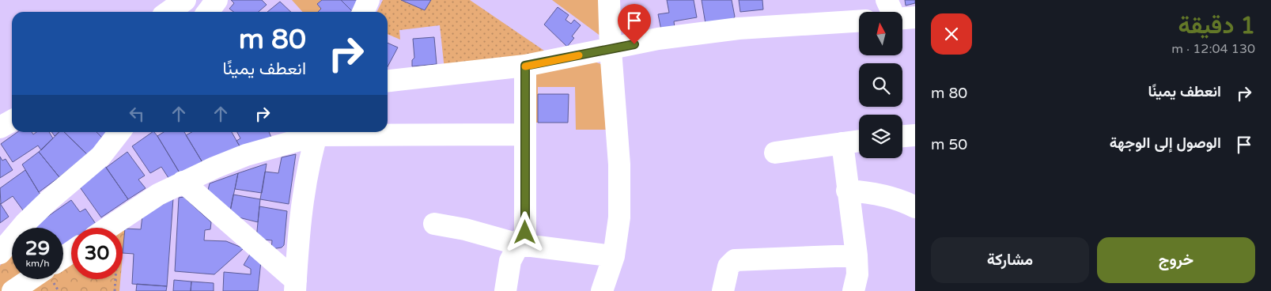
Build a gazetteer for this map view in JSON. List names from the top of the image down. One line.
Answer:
{"north":"top","page":{"heading":["1 دقيقة","130 m · 12:04"],"turn":["80 m","انعطف يمينًا"],"list":[{"name":"انعطف يمينًا","value":"80 m"},{"name":"الوصول إلى الوجهة","value":"50 m"}],"speed":"29 km/h","limit":"30","buttons":["خروج","مشاركة"]}}
